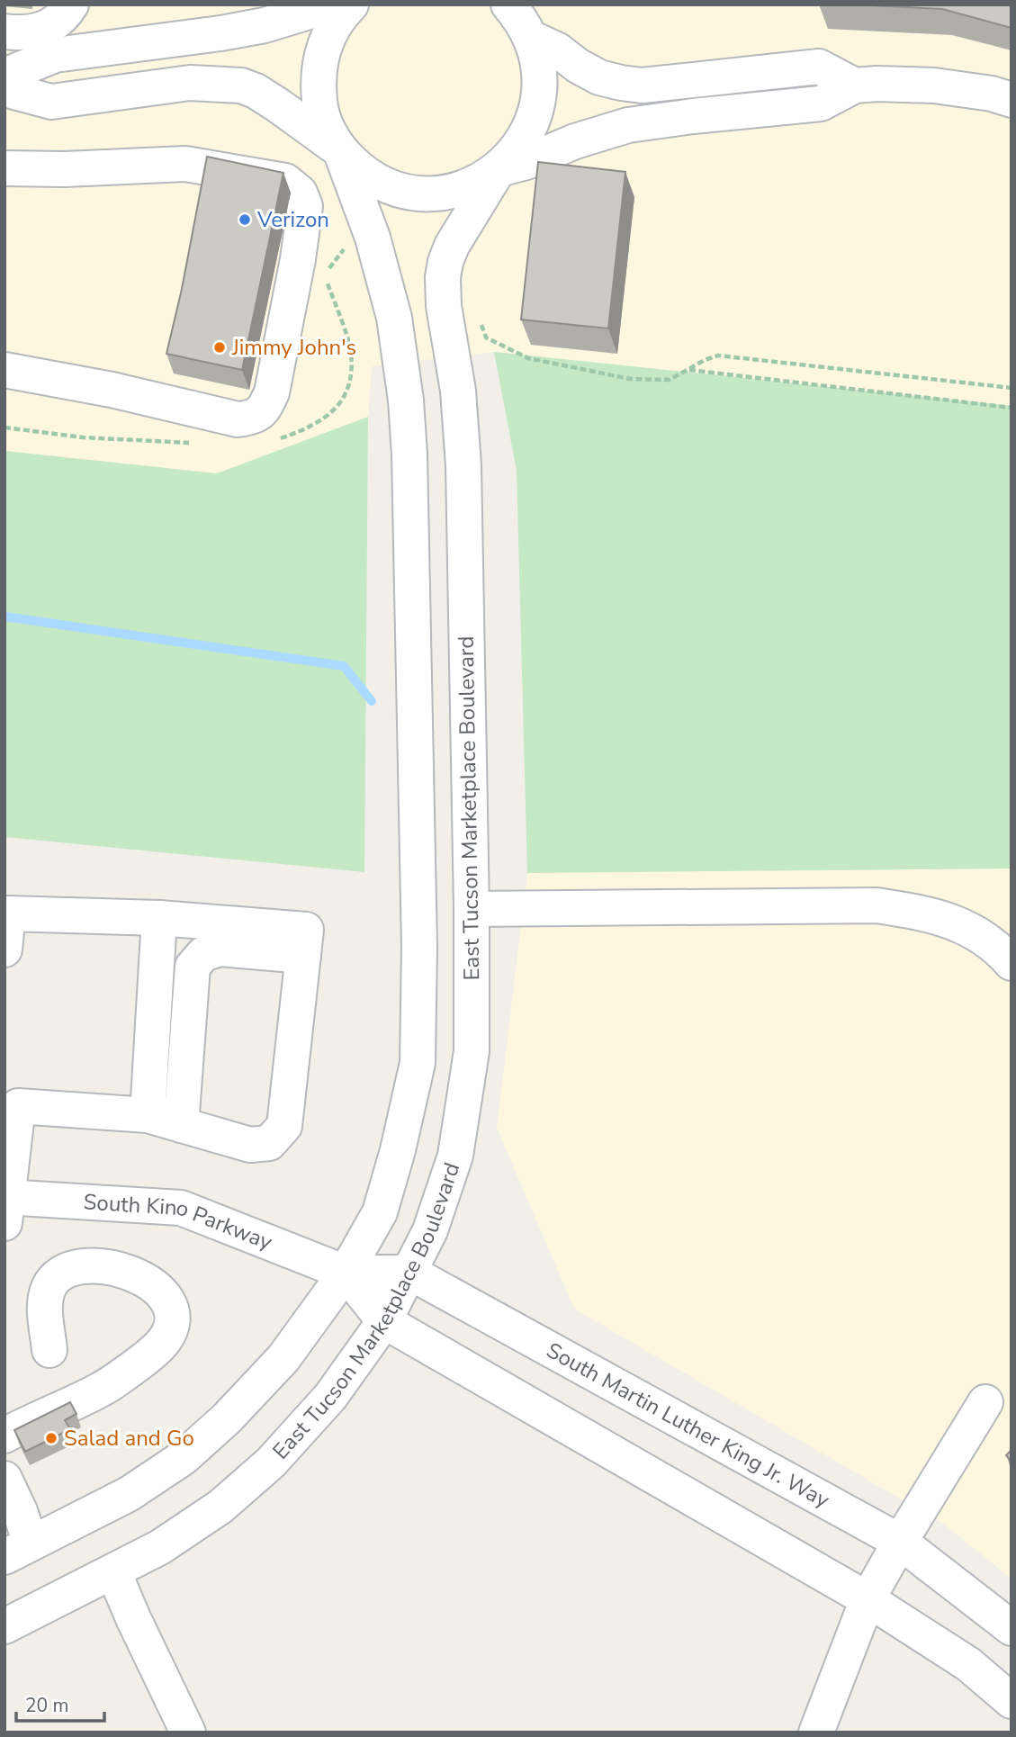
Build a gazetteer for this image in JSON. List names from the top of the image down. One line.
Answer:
{"streets":{"street":["East Tucson Marketplace Boulevard","South Kino Parkway","South Martin Luther King Jr. Way"]},"crossings":[["East Tucson Marketplace Boulevard","South Kino Parkway"],["East Tucson Marketplace Boulevard","South Martin Luther King Jr. Way"],["South Kino Parkway","South Martin Luther King Jr. Way"]],"places":["Verizon","Jimmy John's","Salad and Go"],"scale_bar":"20 m"}
